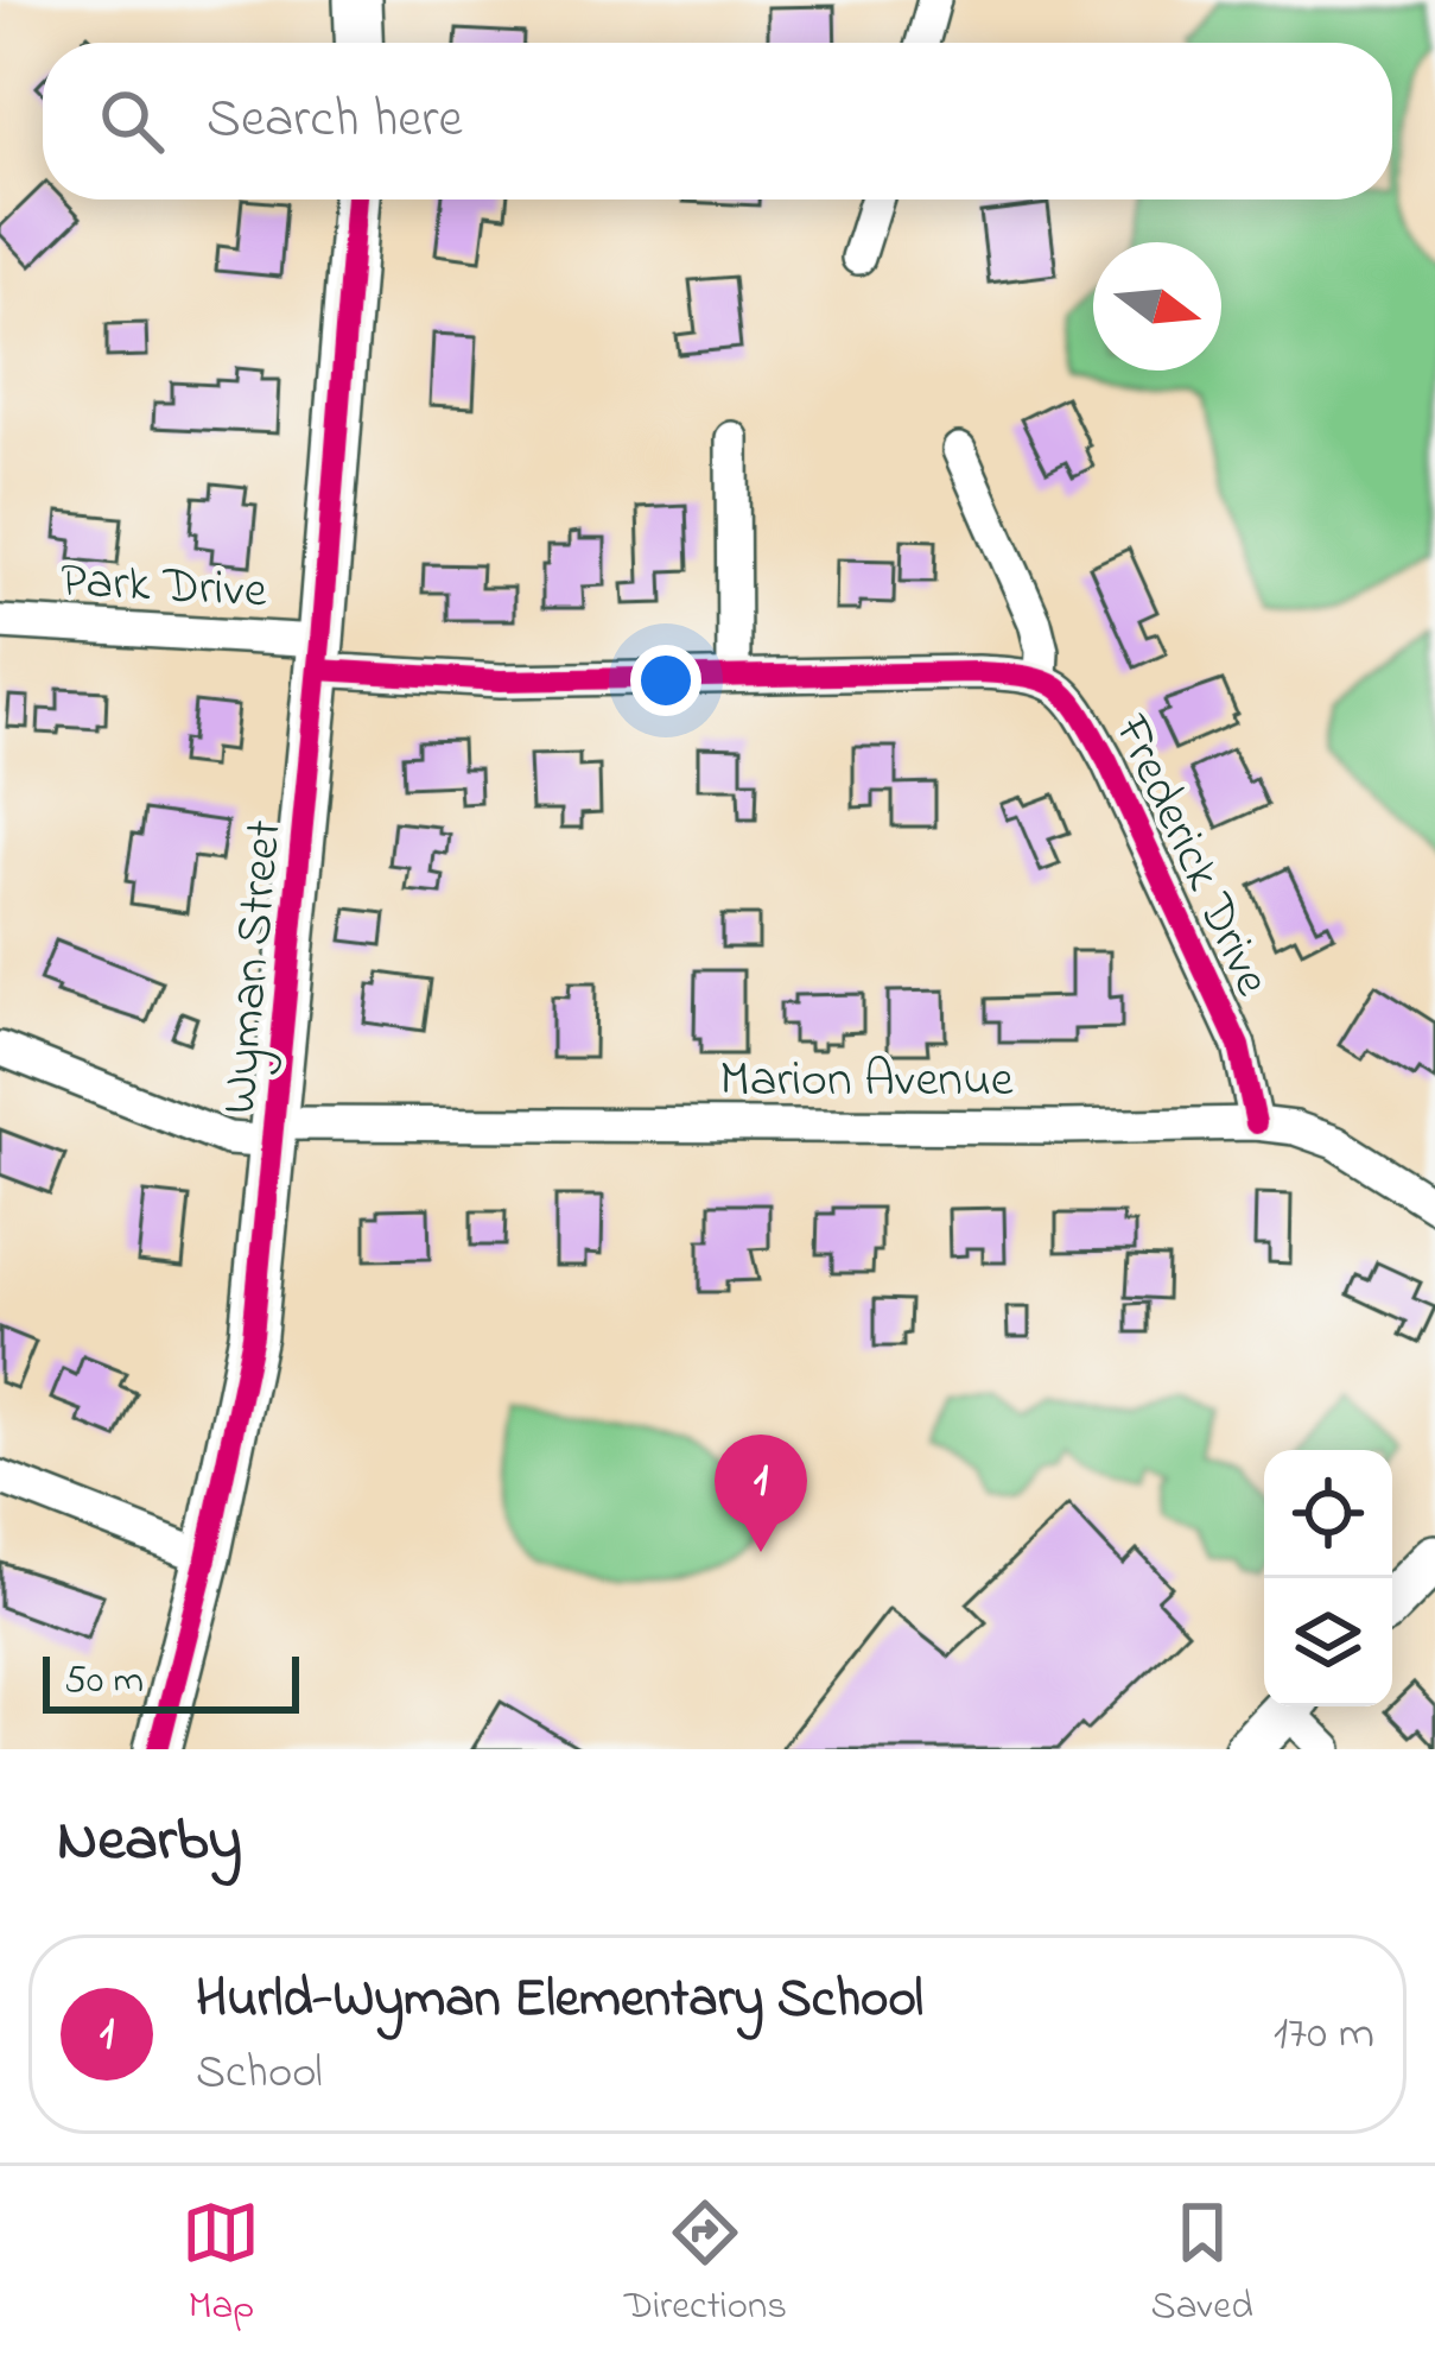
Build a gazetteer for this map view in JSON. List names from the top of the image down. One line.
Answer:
{"streets":{"street":["Park Drive","Frederick Drive","Wyman Street","Marion Avenue"]},"crossings":[["Park Drive","Wyman Street"],["Frederick Drive","Marion Avenue"],["Wyman Street","Marion Avenue"]],"scale_bar":"50 m","north":"right","page":{"search":"Search here","pins":"1","scale":"50 m","heading":"Nearby","list":[{"mark":"1","name":"Hurld-Wyman Elementary School","note":"School","value":"170 m"}],"nav":["Map","Directions","Saved"]}}
